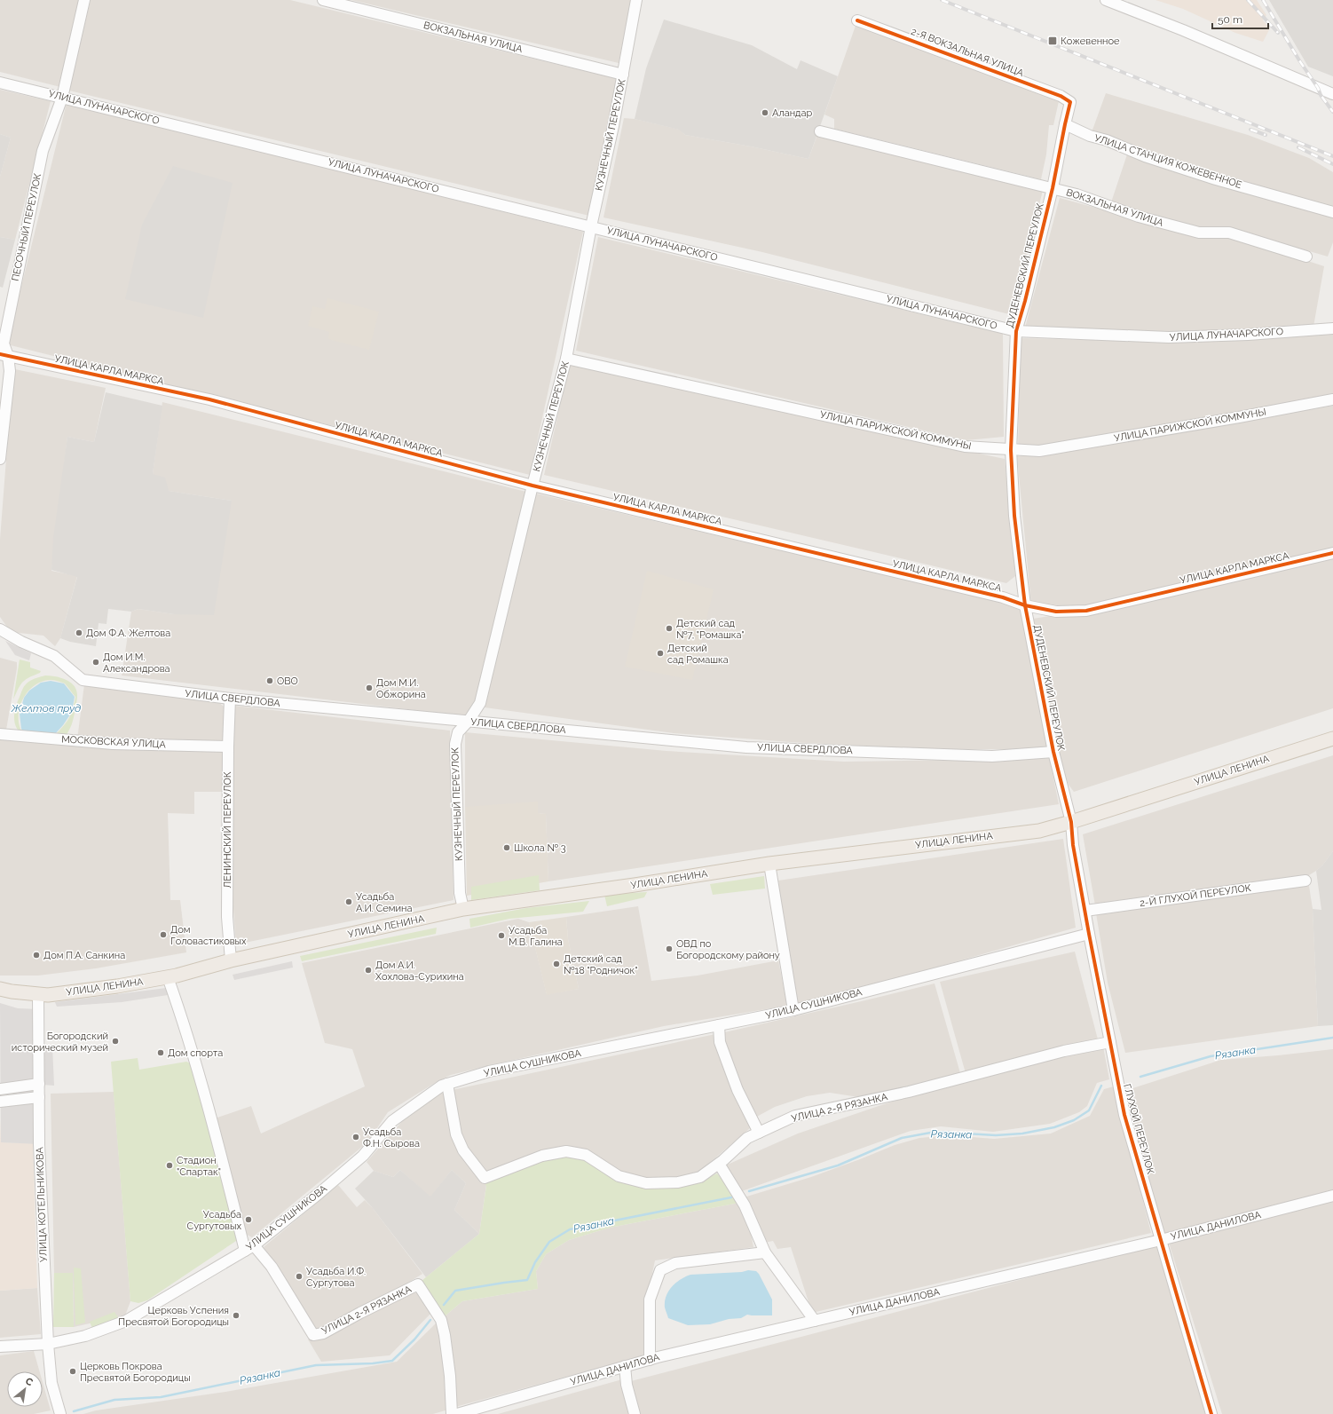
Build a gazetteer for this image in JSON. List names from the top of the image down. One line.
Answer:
{"streets":{"main road":["УЛИЦА ЛЕНИНА"],"street":["ВОКЗАЛЬНАЯ УЛИЦА","2-Я ВОКЗАЛЬНАЯ УЛИЦА","УЛИЦА ЛУНАЧАРСКОГО","КУЗНЕЧНЫЙ ПЕРЕУЛОК","УЛИЦА СТАНЦИЯ КОЖЕВЕННОЕ","ПЕСОЧНЫЙ ПЕРЕУЛОК","ДУДЕНЕВСКИЙ ПЕРЕУЛОК","УЛИЦА КАРЛА МАРКСА","УЛИЦА ПАРИЖСКОЙ КОММУНЫ","УЛИЦА СВЕРДЛОВА","МОСКОВСКАЯ УЛИЦА","ЛЕНИНСКИЙ ПЕРЕУЛОК","2-Й ГЛУХОЙ ПЕРЕУЛОК","УЛИЦА СУШНИКОВА","УЛИЦА 2-Я РЯЗАНКА","ГЛУХОЙ ПЕРЕУЛОК","УЛИЦА КОТЕЛЬНИКОВА","УЛИЦА ДАНИЛОВА"]},"crossings":[["ВОКЗАЛЬНАЯ УЛИЦА","КУЗНЕЧНЫЙ ПЕРЕУЛОК"],["ВОКЗАЛЬНАЯ УЛИЦА","ДУДЕНЕВСКИЙ ПЕРЕУЛОК"],["2-Я ВОКЗАЛЬНАЯ УЛИЦА","ДУДЕНЕВСКИЙ ПЕРЕУЛОК"],["УЛИЦА ЛУНАЧАРСКОГО","КУЗНЕЧНЫЙ ПЕРЕУЛОК"],["УЛИЦА ЛУНАЧАРСКОГО","ПЕСОЧНЫЙ ПЕРЕУЛОК"],["УЛИЦА ЛУНАЧАРСКОГО","ДУДЕНЕВСКИЙ ПЕРЕУЛОК"],["КУЗНЕЧНЫЙ ПЕРЕУЛОК","УЛИЦА КАРЛА МАРКСА"],["КУЗНЕЧНЫЙ ПЕРЕУЛОК","УЛИЦА ПАРИЖСКОЙ КОММУНЫ"],["КУЗНЕЧНЫЙ ПЕРЕУЛОК","УЛИЦА СВЕРДЛОВА"],["КУЗНЕЧНЫЙ ПЕРЕУЛОК","УЛИЦА ЛЕНИНА"],["УЛИЦА СТАНЦИЯ КОЖЕВЕННОЕ","ДУДЕНЕВСКИЙ ПЕРЕУЛОК"],["ПЕСОЧНЫЙ ПЕРЕУЛОК","УЛИЦА КАРЛА МАРКСА"],["ДУДЕНЕВСКИЙ ПЕРЕУЛОК","УЛИЦА КАРЛА МАРКСА"],["ДУДЕНЕВСКИЙ ПЕРЕУЛОК","УЛИЦА ПАРИЖСКОЙ КОММУНЫ"],["ДУДЕНЕВСКИЙ ПЕРЕУЛОК","УЛИЦА СВЕРДЛОВА"],["ДУДЕНЕВСКИЙ ПЕРЕУЛОК","УЛИЦА ЛЕНИНА"],["ДУДЕНЕВСКИЙ ПЕРЕУЛОК","ГЛУХОЙ ПЕРЕУЛОК"],["УЛИЦА СВЕРДЛОВА","ЛЕНИНСКИЙ ПЕРЕУЛОК"],["МОСКОВСКАЯ УЛИЦА","ЛЕНИНСКИЙ ПЕРЕУЛОК"],["УЛИЦА ЛЕНИНА","ЛЕНИНСКИЙ ПЕРЕУЛОК"],["УЛИЦА ЛЕНИНА","ГЛУХОЙ ПЕРЕУЛОК"],["УЛИЦА ЛЕНИНА","УЛИЦА КОТЕЛЬНИКОВА"],["2-Й ГЛУХОЙ ПЕРЕУЛОК","ГЛУХОЙ ПЕРЕУЛОК"],["УЛИЦА СУШНИКОВА","УЛИЦА 2-Я РЯЗАНКА"],["УЛИЦА СУШНИКОВА","ГЛУХОЙ ПЕРЕУЛОК"],["УЛИЦА СУШНИКОВА","УЛИЦА КОТЕЛЬНИКОВА"],["УЛИЦА 2-Я РЯЗАНКА","ГЛУХОЙ ПЕРЕУЛОК"],["ГЛУХОЙ ПЕРЕУЛОК","УЛИЦА ДАНИЛОВА"]],"water":["Желтов пруд","Рязанка"],"places":{"transit":["Кожевенное"],"other":["Аландар","Детский сад №7, \"Ромашка\"","Дом Ф.А. Желтова","Детский сад Ромашка","Дом И.М. Александрова","ОВО","Дом М.И. Обжорина","Школа № 3","Усадьба А.И. Семина","Дом Головастиковых","Усадьба М.В. Галина","ОВД по Богородскому району","Дом П.А. Санкина","Детский сад №18 \"Родничок\"","Дом А.И. Хохлова-Сурихина","Богородский исторический музей","Дом спорта","Усадьба Ф.Н. Сырова","Стадион \"Спартак\"","Усадьба Сургутовых","Усадьба И.Ф. Сургутова","Церковь Успения Пресвятой Богородицы","Церковь Покрова Пресвятой Богородицы"]},"scale_bar":"50 m","north":"top right"}
